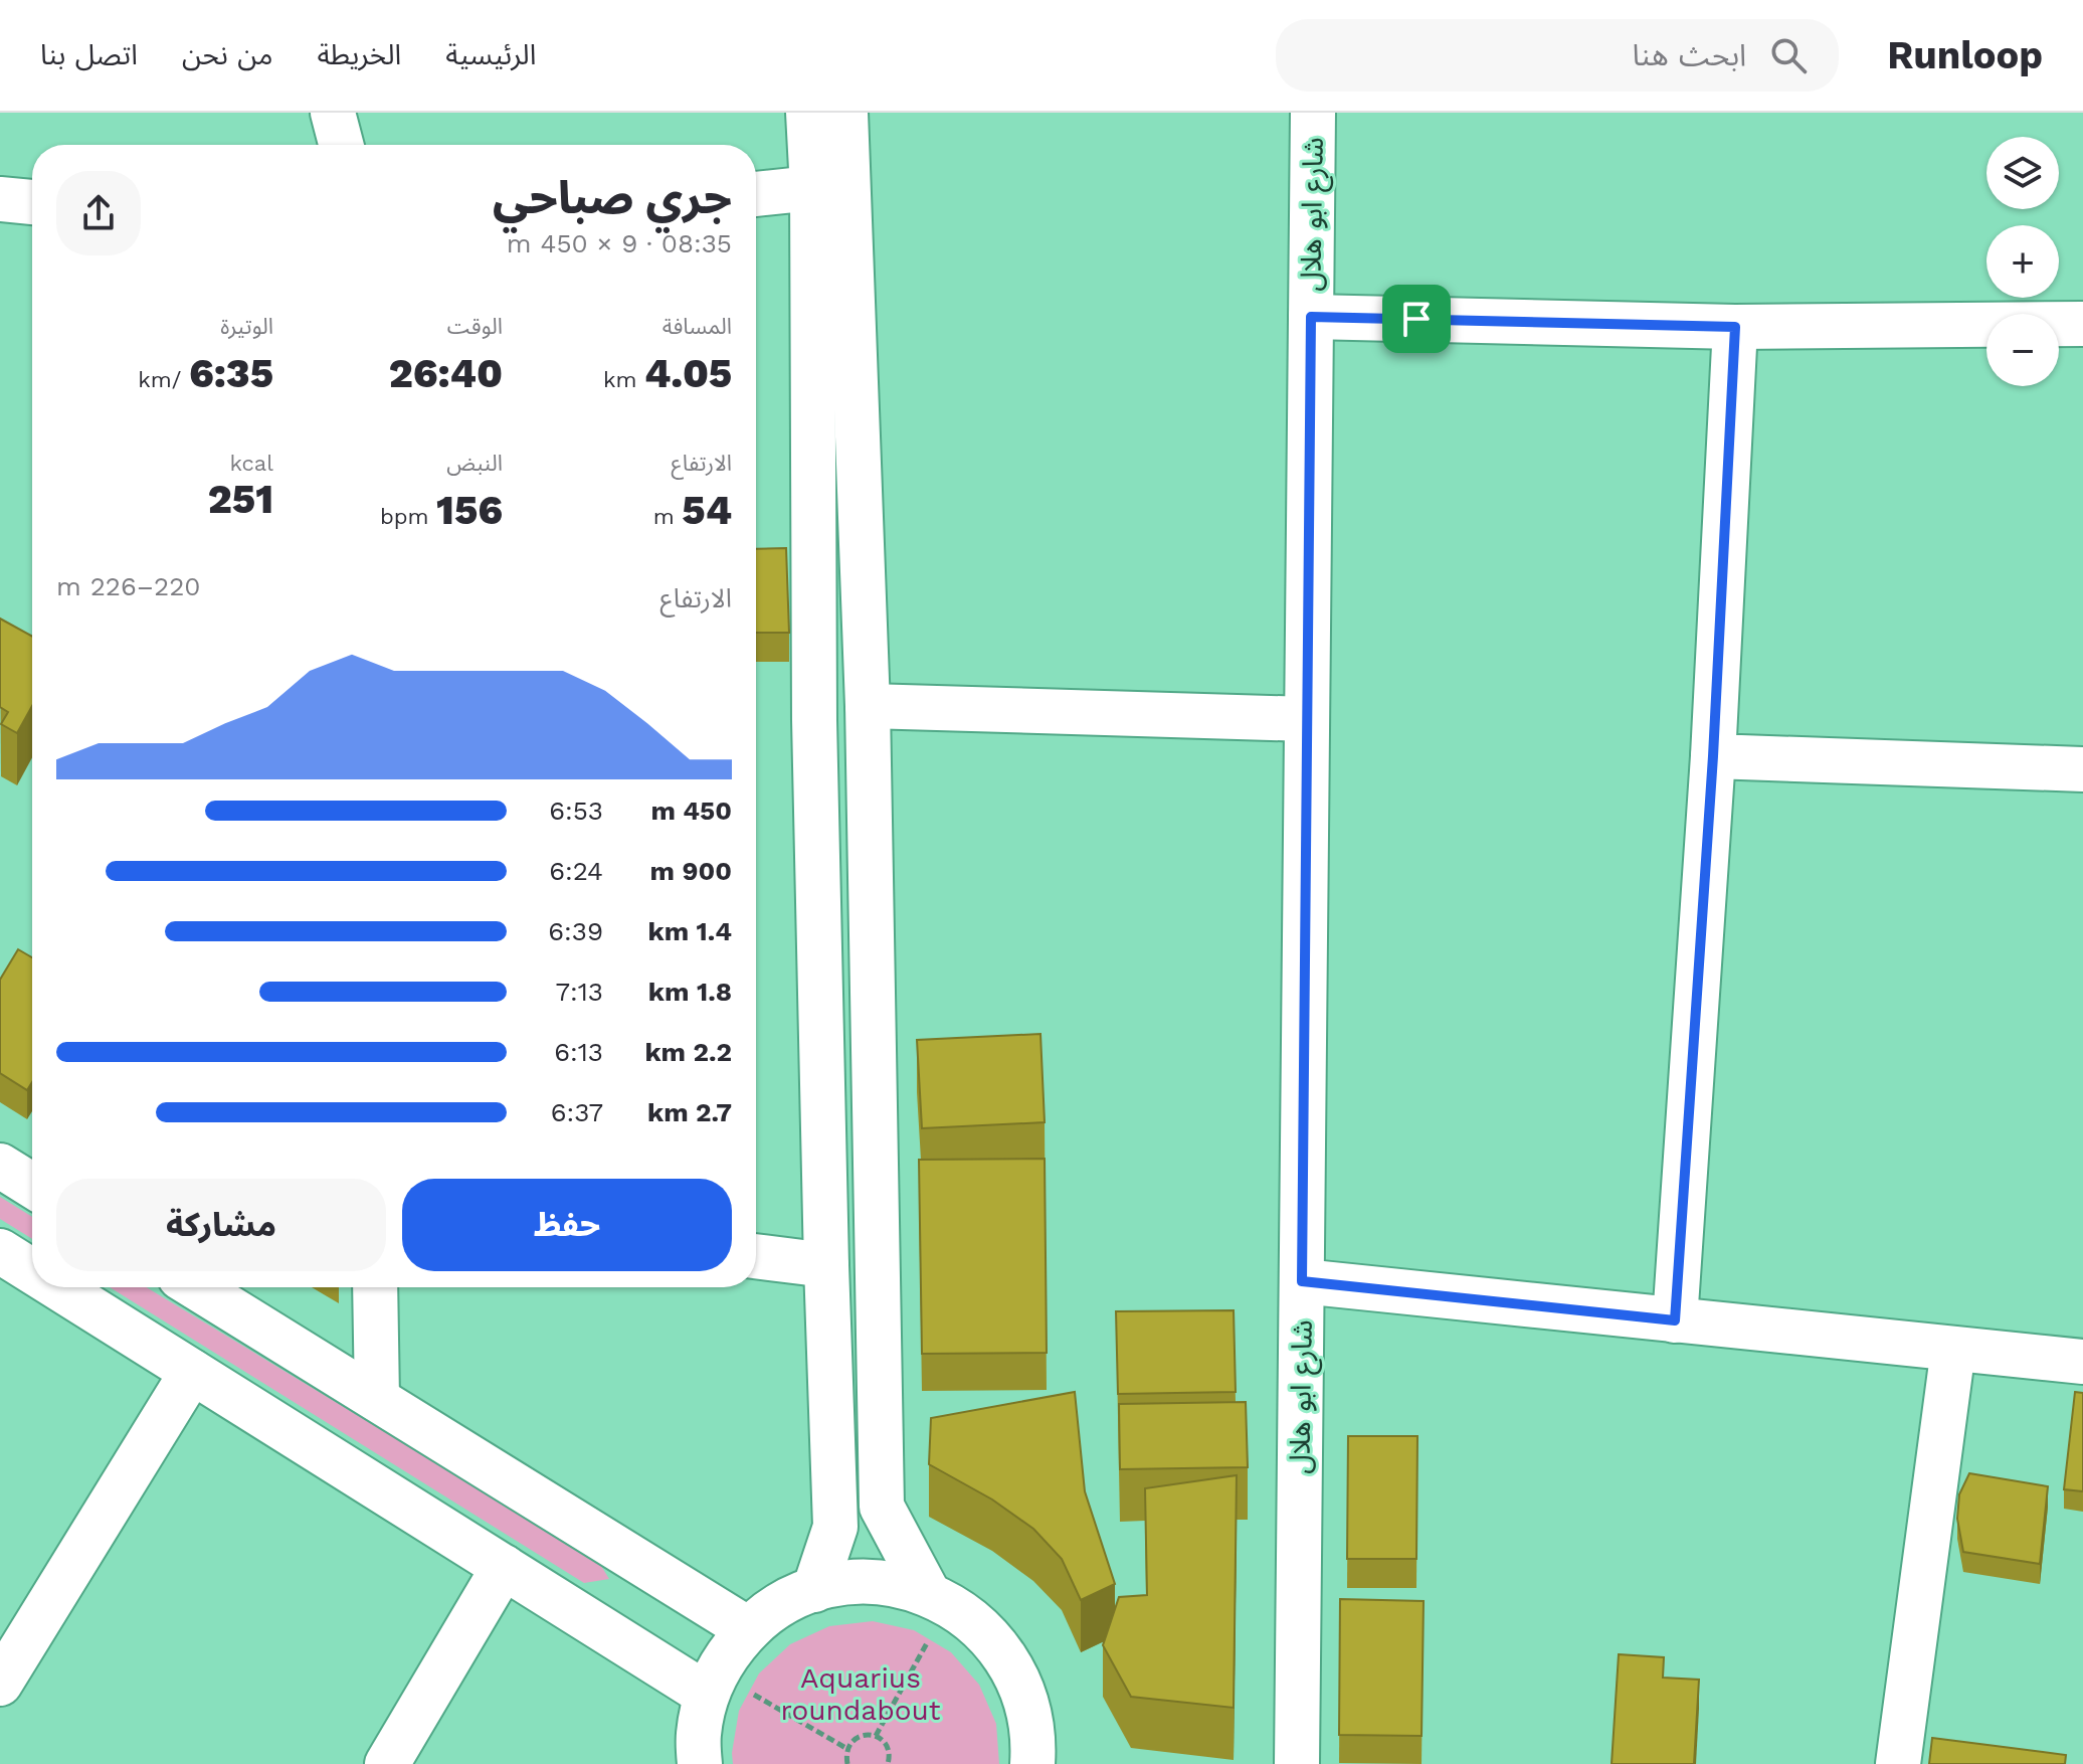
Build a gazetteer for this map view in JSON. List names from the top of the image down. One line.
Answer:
{"streets":{"street":["شارع ابو هلال"]},"parks":["Aquarius roundabout"],"page":{"header":"Runloop","search":"ابحث هنا","nav":["الرئيسية","الخريطة","من نحن","اتصل بنا"],"map_buttons":["+","−"],"heading":["جري صباحي","08:35 · 9 × 450 m"],"stats":[["المسافة","4.05 km"],["الوقت","26:40"],["الوتيرة","6:35 /km"],["الارتفاع","54 m"],["النبض","156 bpm"],["kcal","251"]],"chart":["الارتفاع","220–226 m"],"list":[{"name":"450 m","note":"6:53"},{"name":"900 m","note":"6:24"},{"name":"1.4 km","note":"6:39"},{"name":"1.8 km","note":"7:13"},{"name":"2.2 km","note":"6:13"},{"name":"2.7 km","note":"6:37"}],"buttons":["حفظ","مشاركة"]}}
